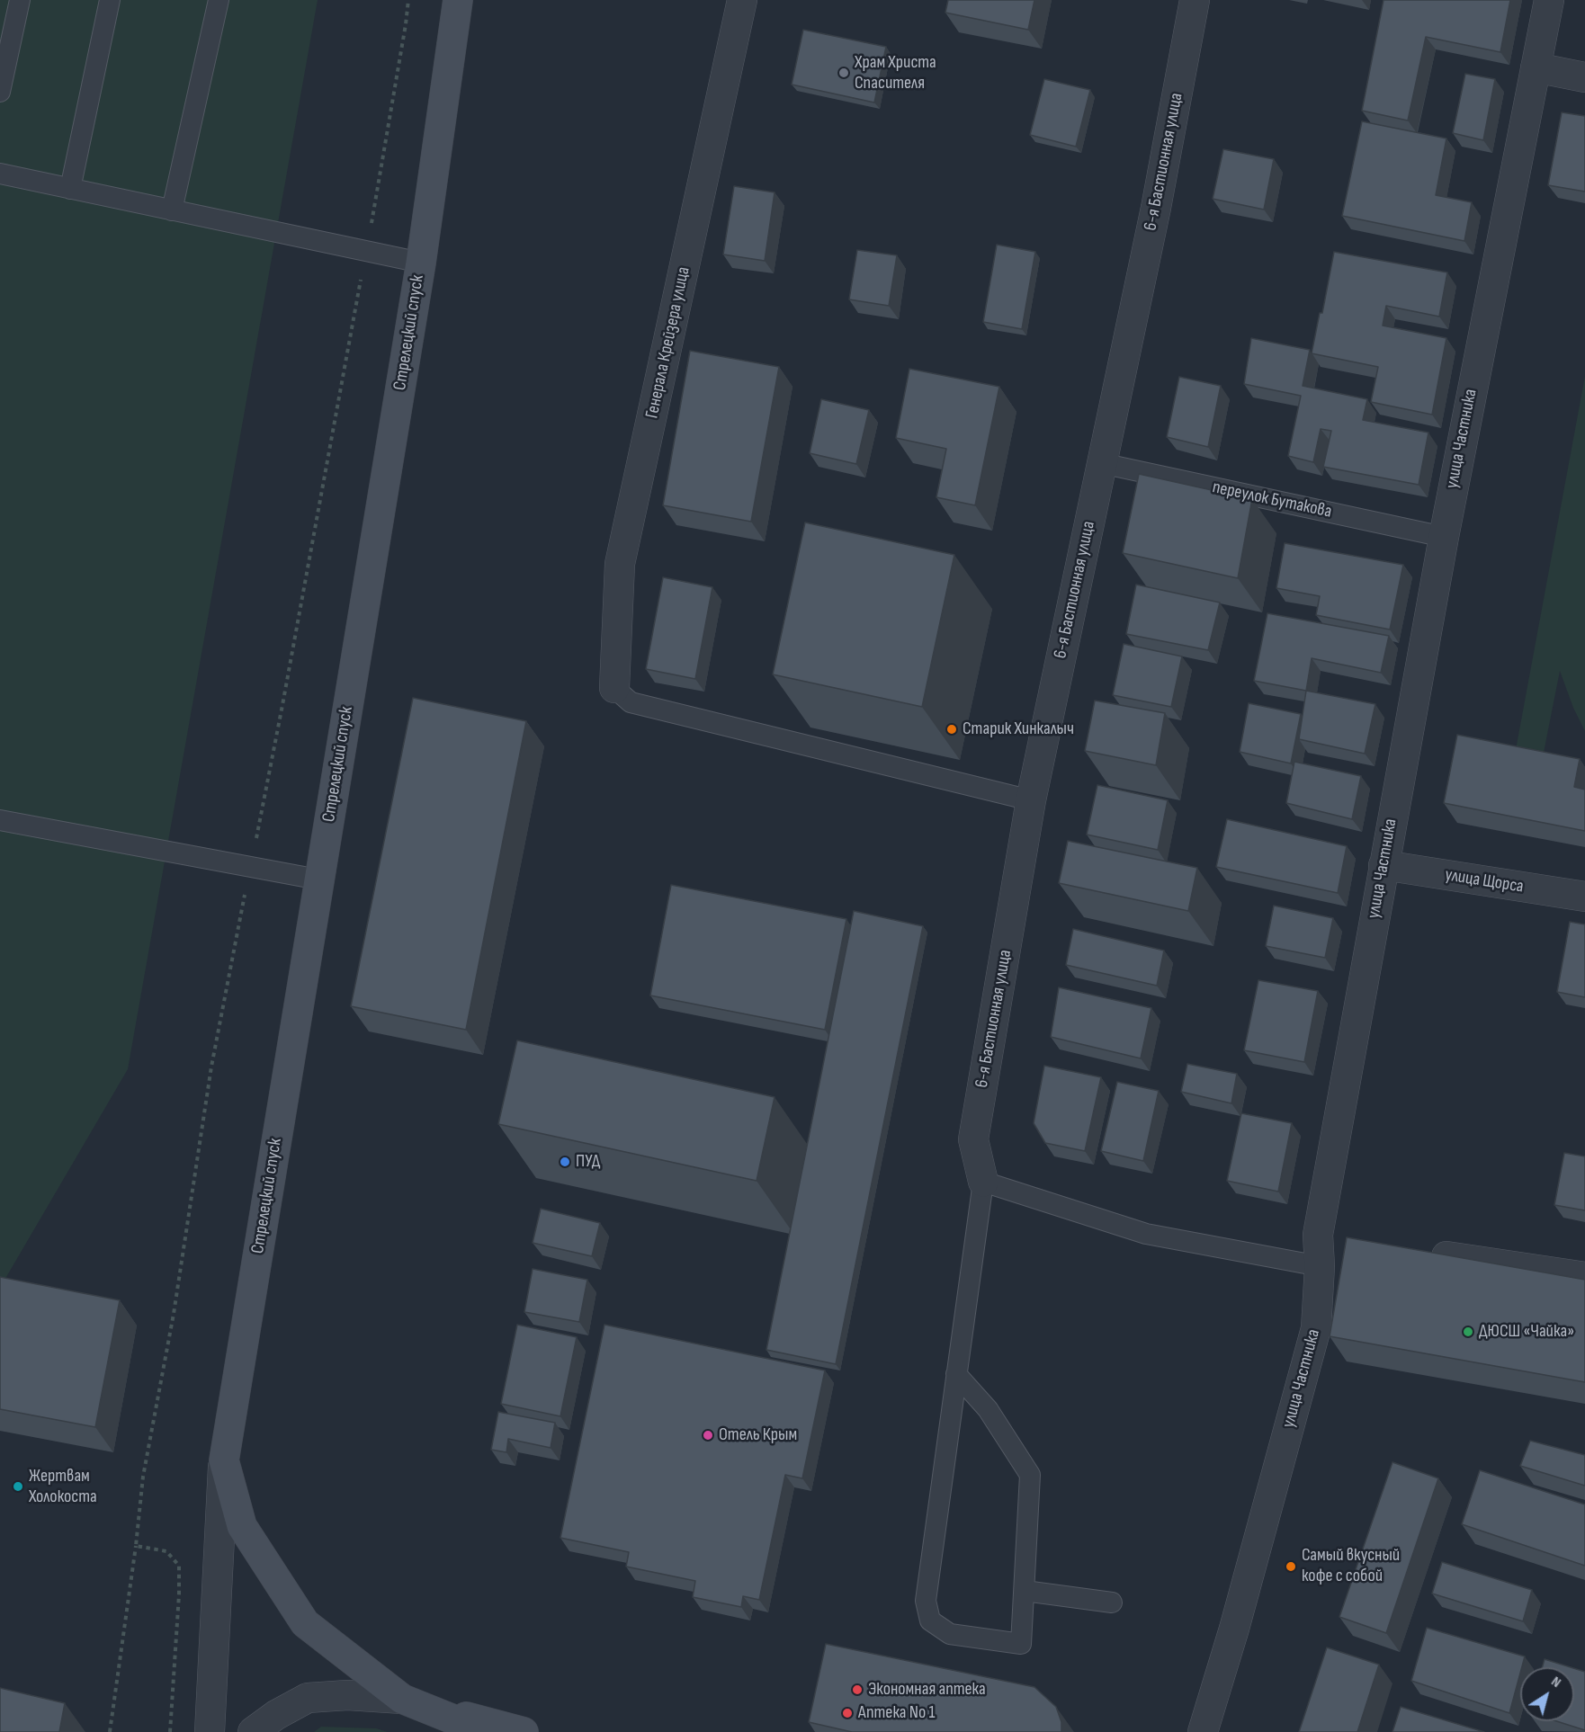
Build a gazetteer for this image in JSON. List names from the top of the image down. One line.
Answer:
{"streets":{"main road":["Стрелецкий спуск"],"street":["6-я Бастионная улица","Генерала Крейзера улица","улица Частника","улица Щорса"],"lane":["переулок Бутакова"]},"crossings":[["6-я Бастионная улица","переулок Бутакова"],["улица Частника","переулок Бутакова"],["улица Частника","улица Щорса"]],"places":["Храм Христа Спасителя","Старик Хинкалыч","ПУД","ДЮСШ «Чайка»","Отель Крым","Жертвам Холокоста","Самый вкусный кофе с собой","Экономная аптека","Аптека No 1"],"north":"top right"}
